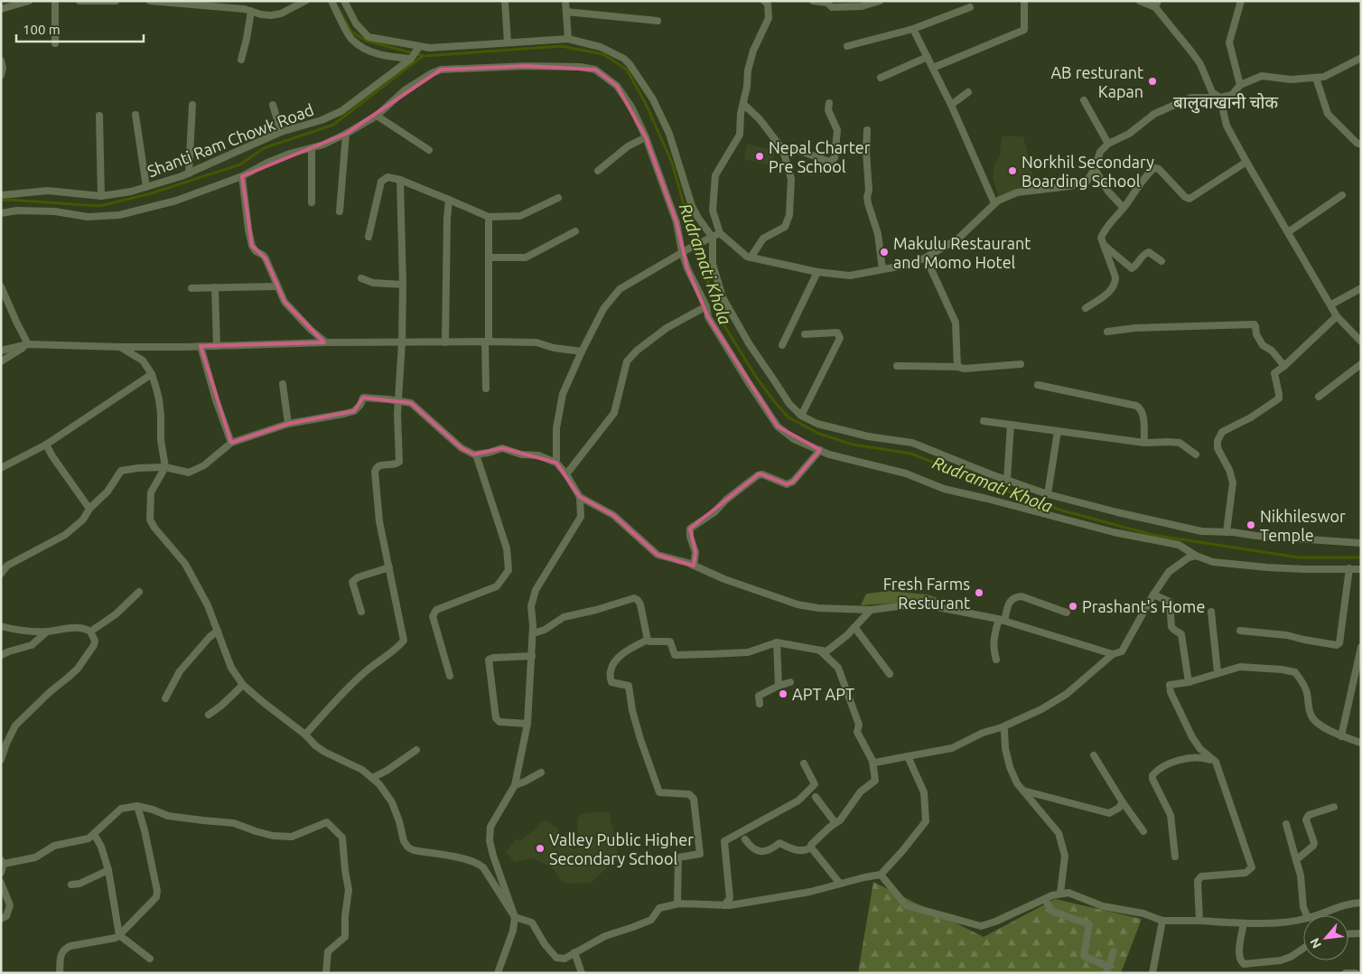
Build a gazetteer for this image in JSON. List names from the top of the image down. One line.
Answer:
{"streets":{"street":["Shanti Ram Chowk Road"]},"districts":["बालुवाखानी चोक"],"water":["Rudramati Khola"],"places":["AB resturant Kapan","Nepal Charter Pre School","Norkhil Secondary Boarding School","Makulu Restaurant and Momo Hotel","Nikhileswor Temple","Fresh Farms Resturant","Prashant's Home","APT APT","Valley Public Higher Secondary School"],"scale_bar":"100 m","north":"bottom left"}
